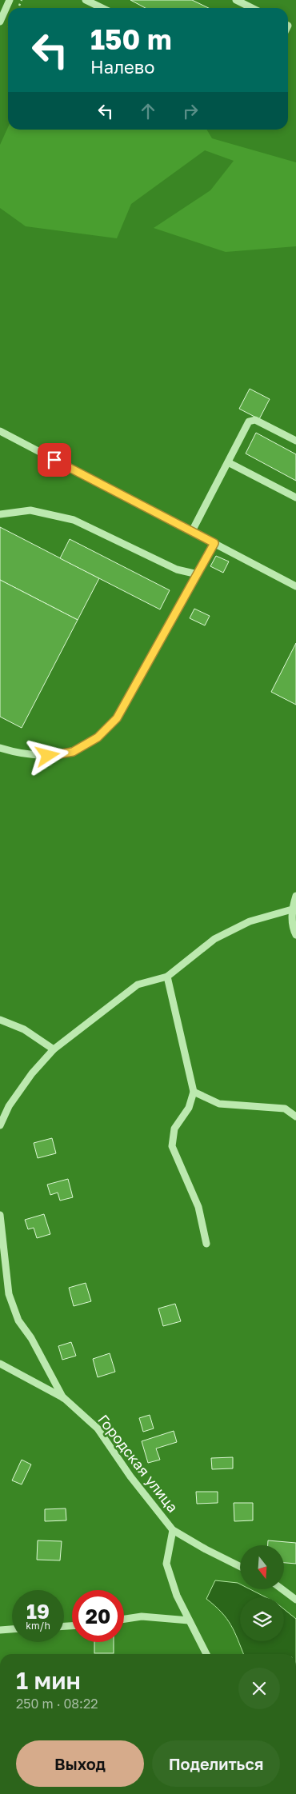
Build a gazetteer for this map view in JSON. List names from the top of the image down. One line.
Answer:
{"streets":{"street":["Городская улица"]},"north":"bottom","page":{"turn":["150 m","Налево"],"speed":"19 km/h","limit":"20","heading":["1 мин","250 m · 08:22"],"buttons":["Выход","Поделиться"]}}
